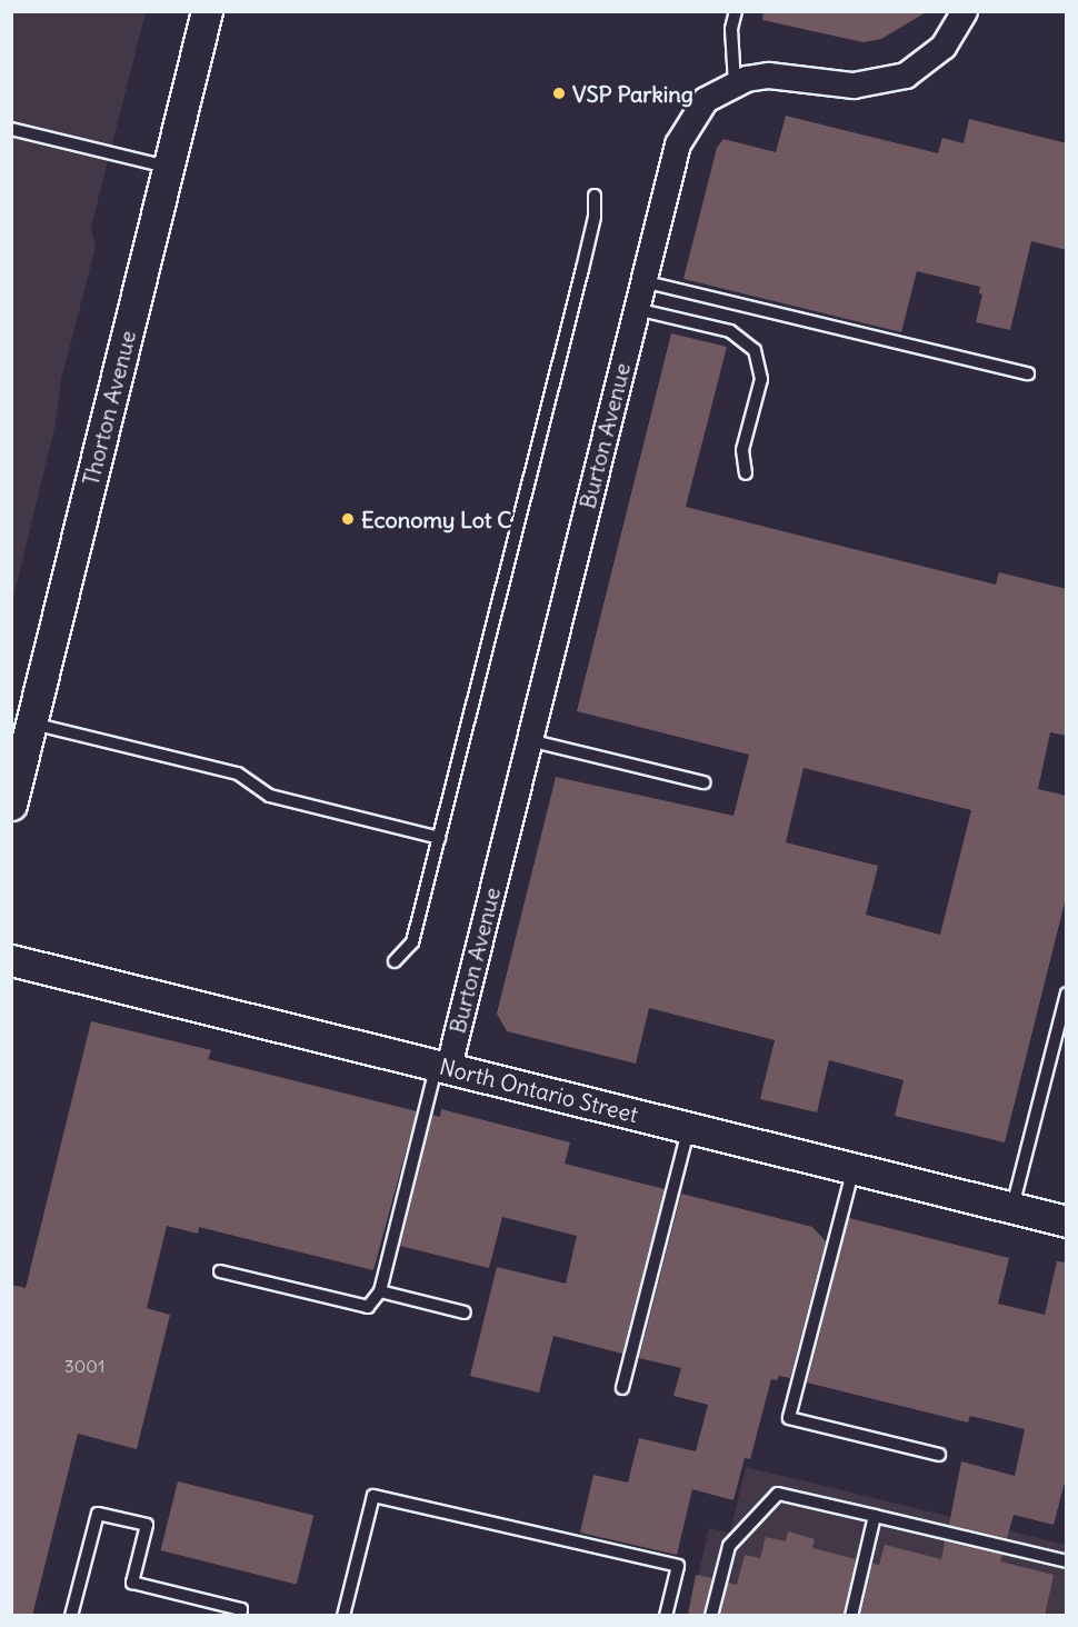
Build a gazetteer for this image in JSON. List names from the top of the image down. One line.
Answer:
{"streets":{"street":["Thorton Avenue","Burton Avenue","North Ontario Street"]},"crossings":[["Burton Avenue","North Ontario Street"]],"places":["VSP Parking","Economy Lot C"],"house_numbers":["3001"]}
